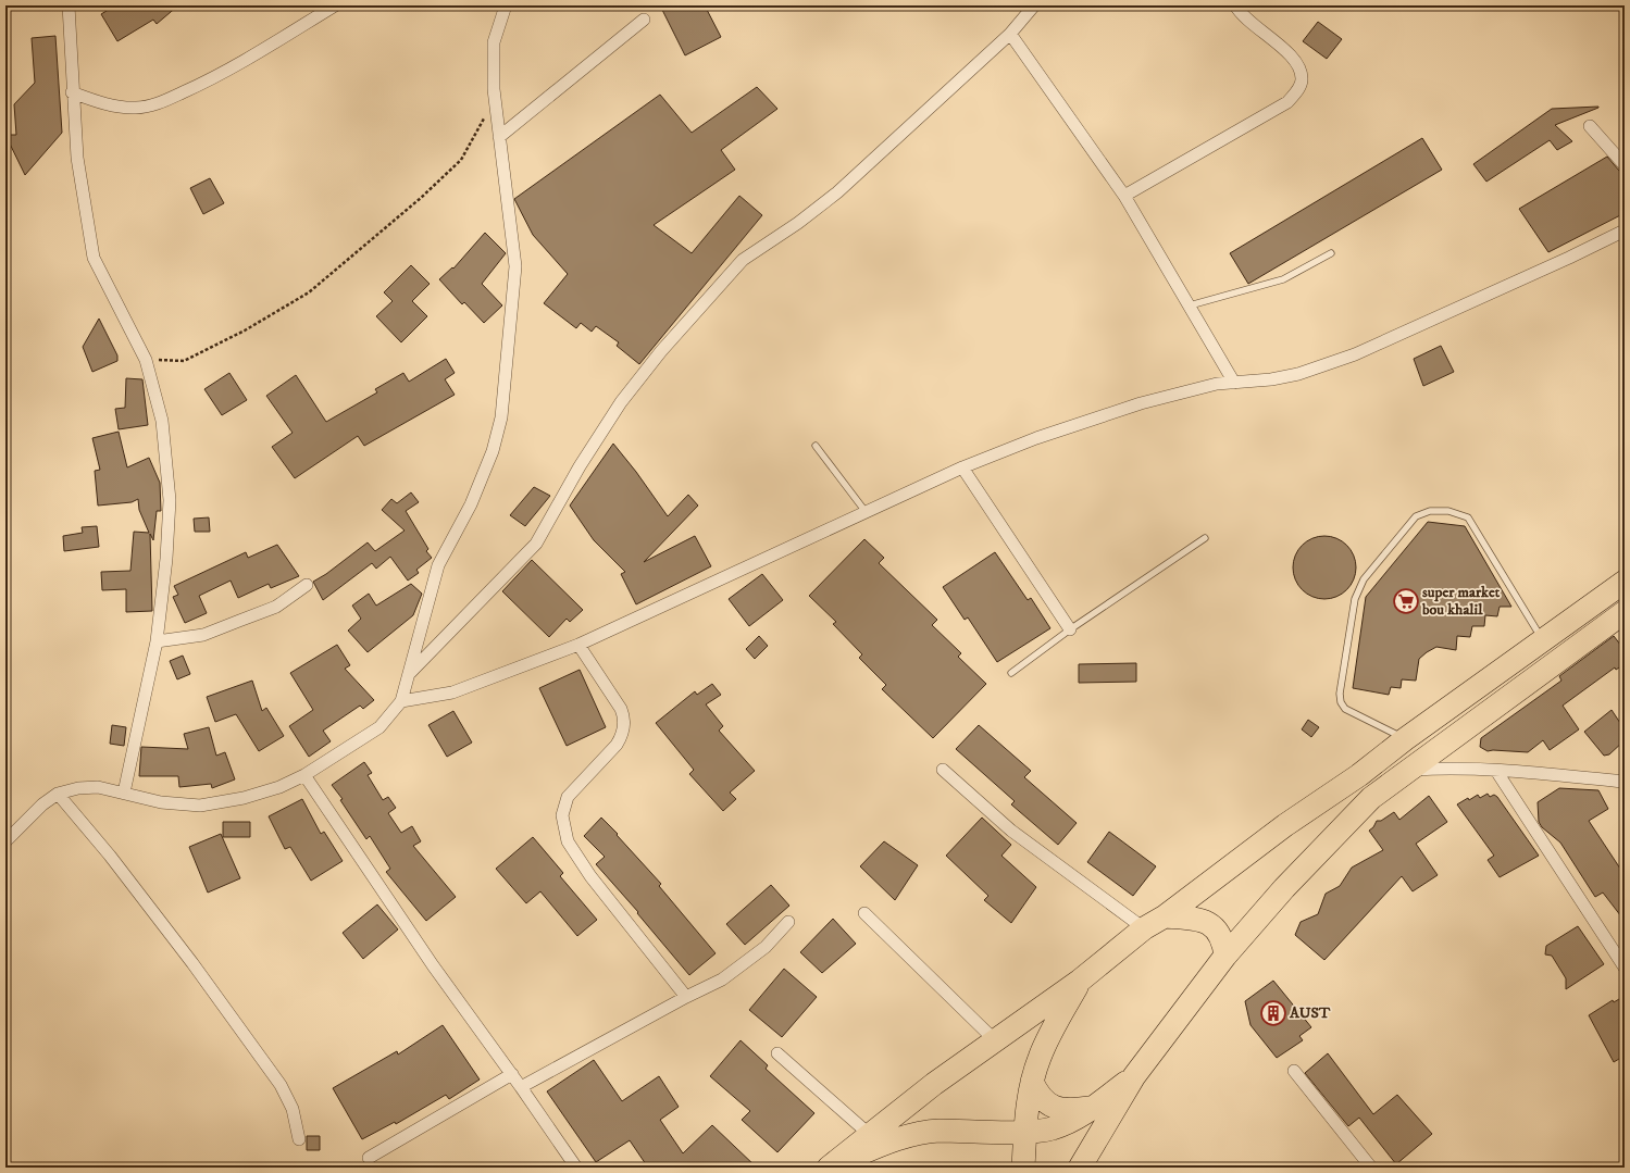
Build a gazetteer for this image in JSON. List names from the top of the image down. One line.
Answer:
{"places":{"supermarket":["super market bou khalil"],"building":["AUST"]}}
